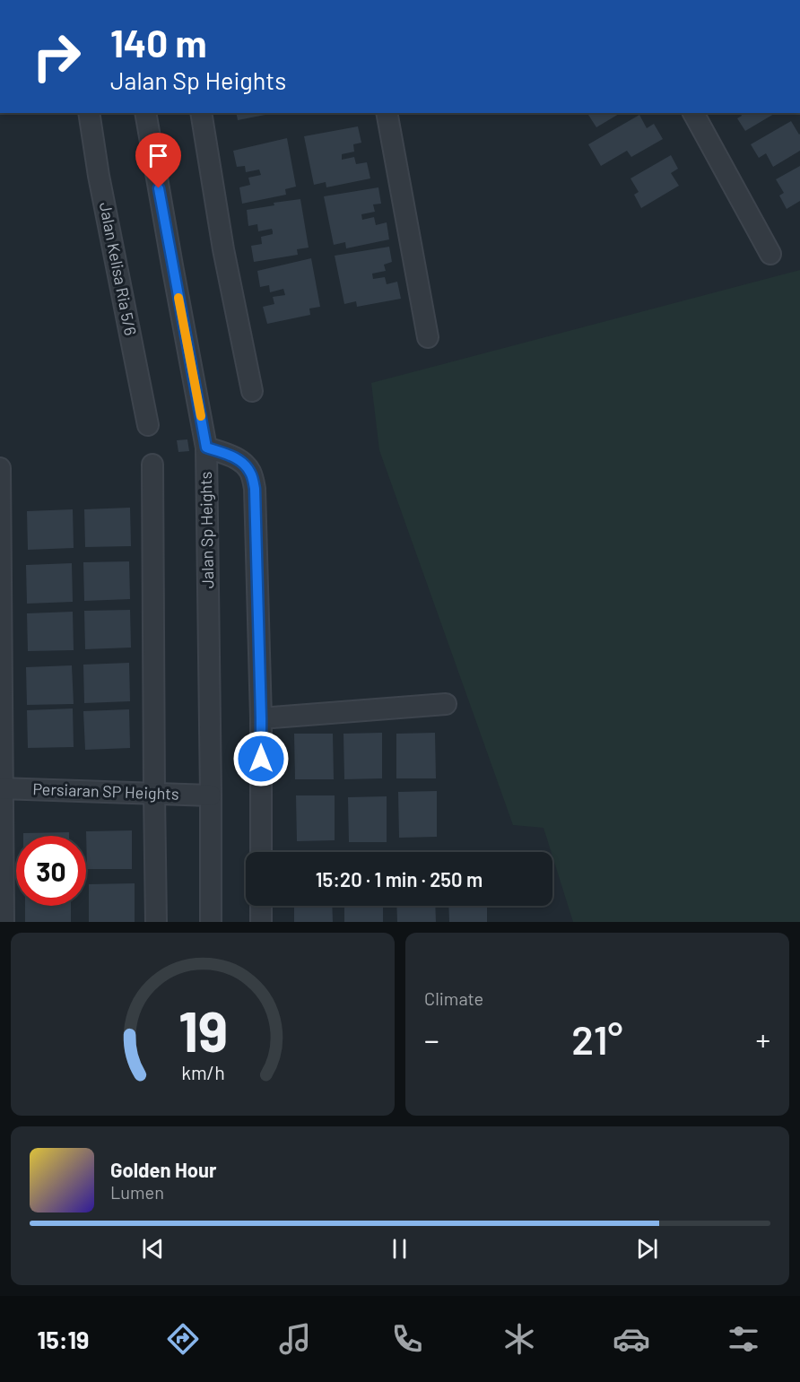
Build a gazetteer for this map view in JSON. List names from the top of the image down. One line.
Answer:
{"streets":{"street":["Jalan Kelisa Ria 5/6","Jalan Sp Heights","Persiaran SP Heights"]},"crossings":[["Jalan Sp Heights","Persiaran SP Heights"]],"page":{"turn":["140 m","Jalan Sp Heights"],"limit":"30","trip":"15:20 · 1 min · 250 m","tile":"Climate","heat":["−","21°","+"],"song":["Golden Hour","Lumen"],"tabs":"15:19","gauge":["19","km/h"]}}
